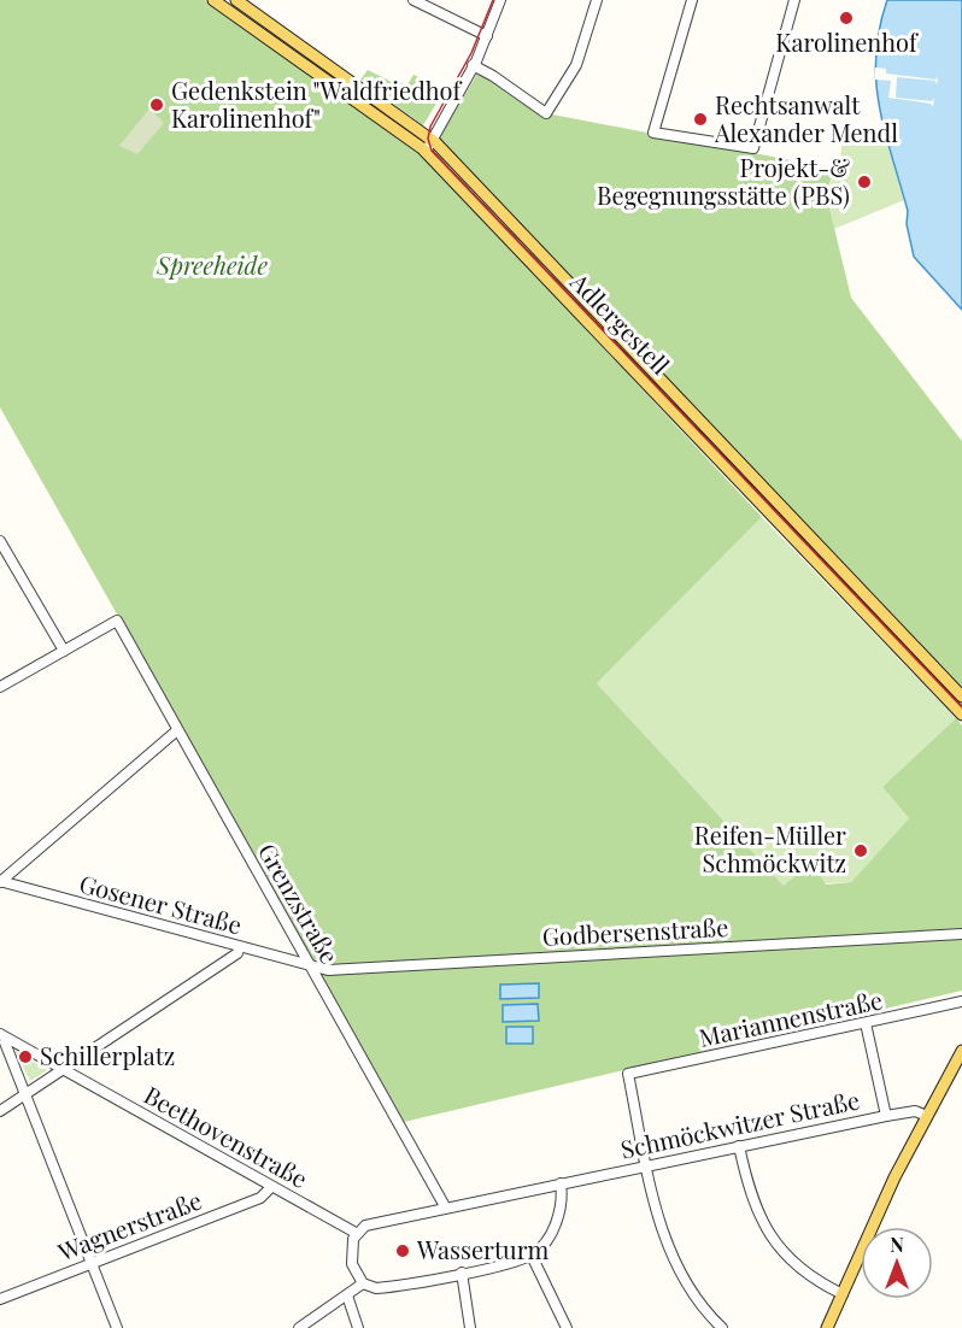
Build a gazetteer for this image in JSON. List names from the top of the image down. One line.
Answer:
{"streets":{"main road":["Adlergestell"],"street":["Grenzstraße","Gosener Straße","Godbersenstraße","Mariannenstraße","Schmöckwitzer Straße","Beethovenstraße","Wagnerstraße"]},"crossings":[["Grenzstraße","Gosener Straße"],["Grenzstraße","Godbersenstraße"],["Grenzstraße","Schmöckwitzer Straße"],["Gosener Straße","Godbersenstraße"],["Mariannenstraße","Schmöckwitzer Straße"],["Schmöckwitzer Straße","Beethovenstraße"],["Beethovenstraße","Wagnerstraße"]],"parks":["Spreeheide"],"places":["Karolinenhof","Gedenkstein \"Waldfriedhof Karolinenhof\"","Rechtsanwalt Alexander Mendl","Projekt-& Begegnungsstätte (PBS)","Reifen-Müller Schmöckwitz","Schillerplatz","Wasserturm"],"north":"top"}
